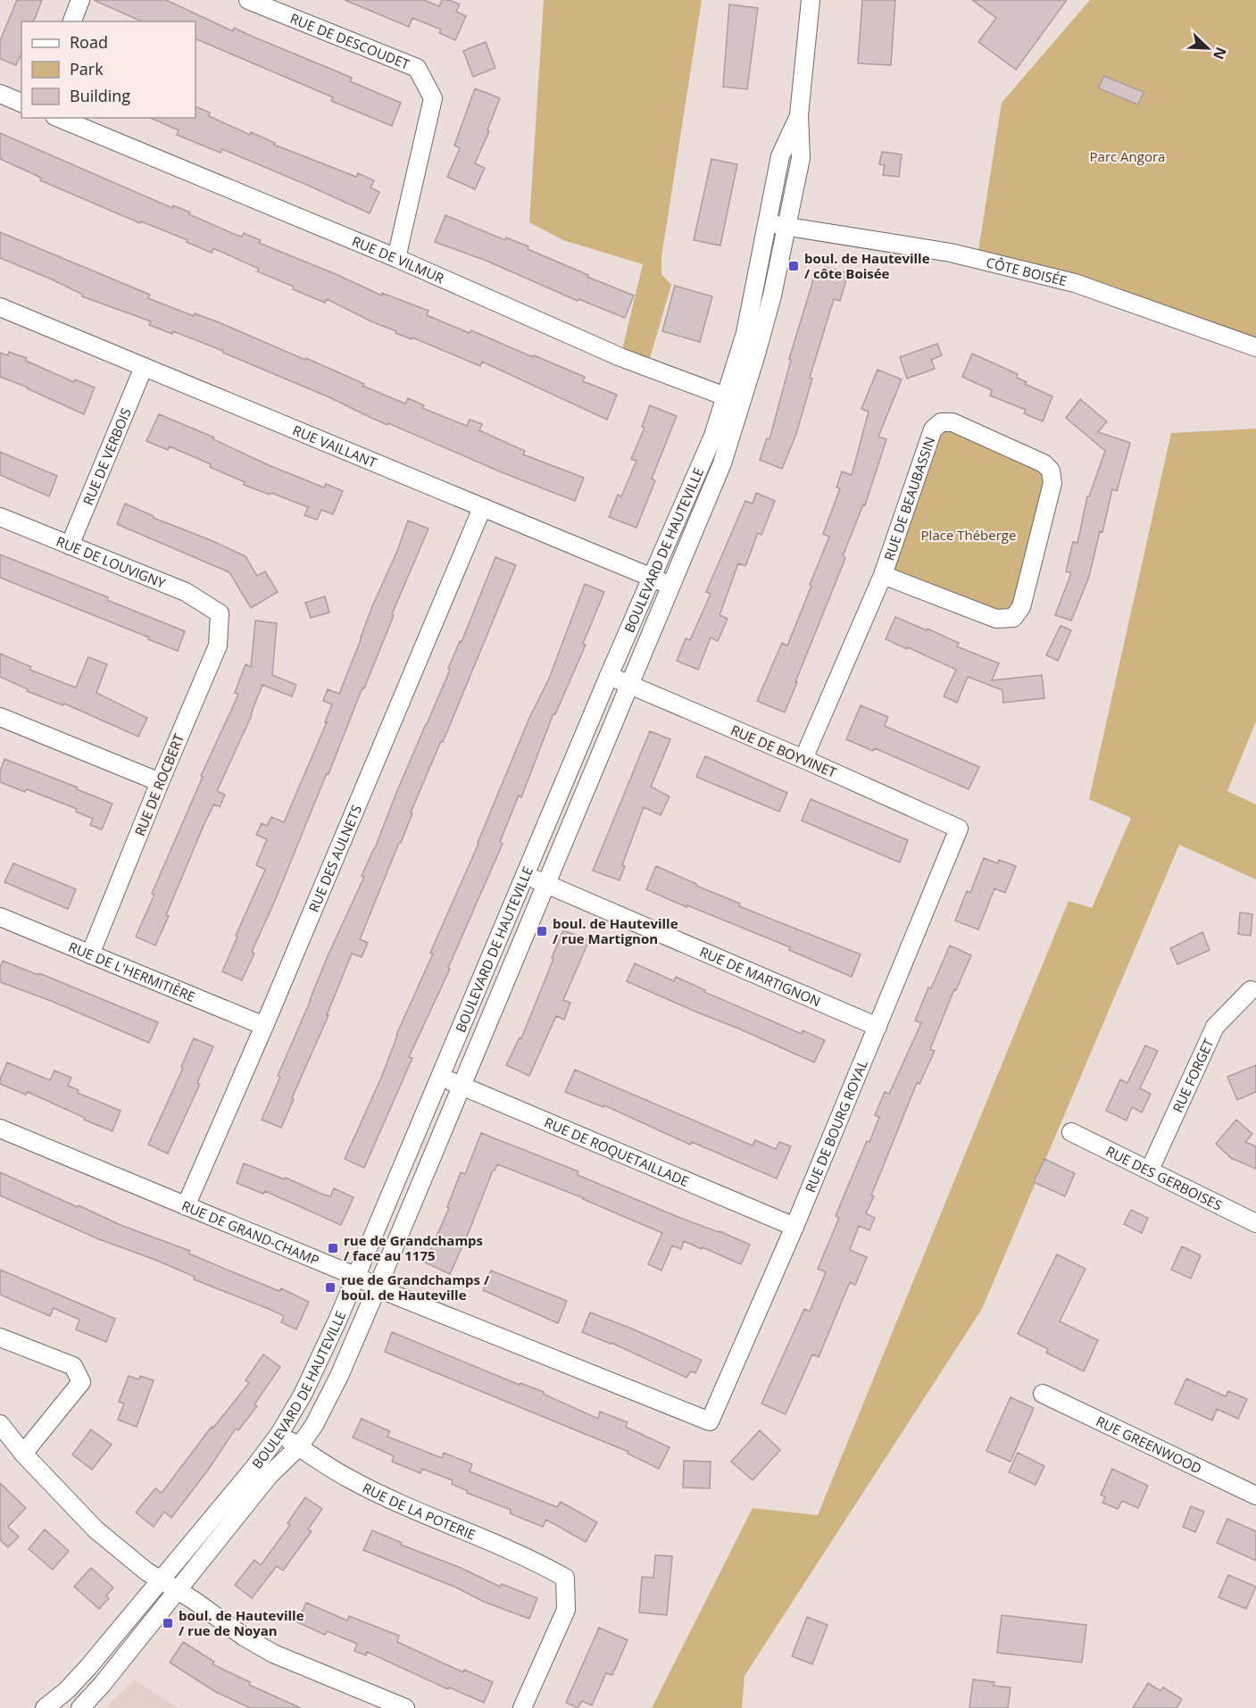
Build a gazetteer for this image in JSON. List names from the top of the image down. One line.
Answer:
{"streets":{"street":["RUE DE DESCOUDET","RUE DE VILMUR","CÔTE BOISÉE","RUE VAILLANT","RUE DE VERBOIS","RUE DE BEAUBASSIN","BOULEVARD DE HAUTEVILLE","RUE DE LOUVIGNY","RUE DE BOYVINET","RUE DE ROCBERT","RUE DES AULNETS","RUE DE L'HERMITIÈRE","RUE DE MARTIGNON","RUE FORGET","RUE DE BOURG ROYAL","RUE DE ROQUETAILLADE","RUE DES GERBOISES","RUE DE GRAND-CHAMP","RUE GREENWOOD","RUE DE LA POTERIE"]},"crossings":[["RUE DE DESCOUDET","RUE DE VILMUR"],["RUE DE VILMUR","BOULEVARD DE HAUTEVILLE"],["CÔTE BOISÉE","BOULEVARD DE HAUTEVILLE"],["RUE VAILLANT","RUE DE VERBOIS"],["RUE VAILLANT","BOULEVARD DE HAUTEVILLE"],["RUE VAILLANT","RUE DES AULNETS"],["RUE DE VERBOIS","RUE DE LOUVIGNY"],["RUE DE BEAUBASSIN","RUE DE BOYVINET"],["BOULEVARD DE HAUTEVILLE","RUE DE BOYVINET"],["BOULEVARD DE HAUTEVILLE","RUE DE MARTIGNON"],["BOULEVARD DE HAUTEVILLE","RUE DE ROQUETAILLADE"],["BOULEVARD DE HAUTEVILLE","RUE DE GRAND-CHAMP"],["BOULEVARD DE HAUTEVILLE","RUE DE LA POTERIE"],["RUE DE LOUVIGNY","RUE DE ROCBERT"],["RUE DE BOYVINET","RUE DE BOURG ROYAL"],["RUE DE ROCBERT","RUE DE L'HERMITIÈRE"],["RUE DES AULNETS","RUE DE L'HERMITIÈRE"],["RUE DES AULNETS","RUE DE GRAND-CHAMP"],["RUE DE MARTIGNON","RUE DE BOURG ROYAL"],["RUE FORGET","RUE DES GERBOISES"],["RUE DE BOURG ROYAL","RUE DE ROQUETAILLADE"],["RUE DE BOURG ROYAL","RUE DE GRAND-CHAMP"]],"parks":["Parc Angora","Place Théberge"],"places":{"transit":["boul. de Hauteville / côte Boisée","boul. de Hauteville / rue Martignon","rue de Grandchamps / face au 1175","rue de Grandchamps / boul. de Hauteville","boul. de Hauteville / rue de Noyan"]},"legend":["Road","Park","Building"],"north":"bottom right"}
